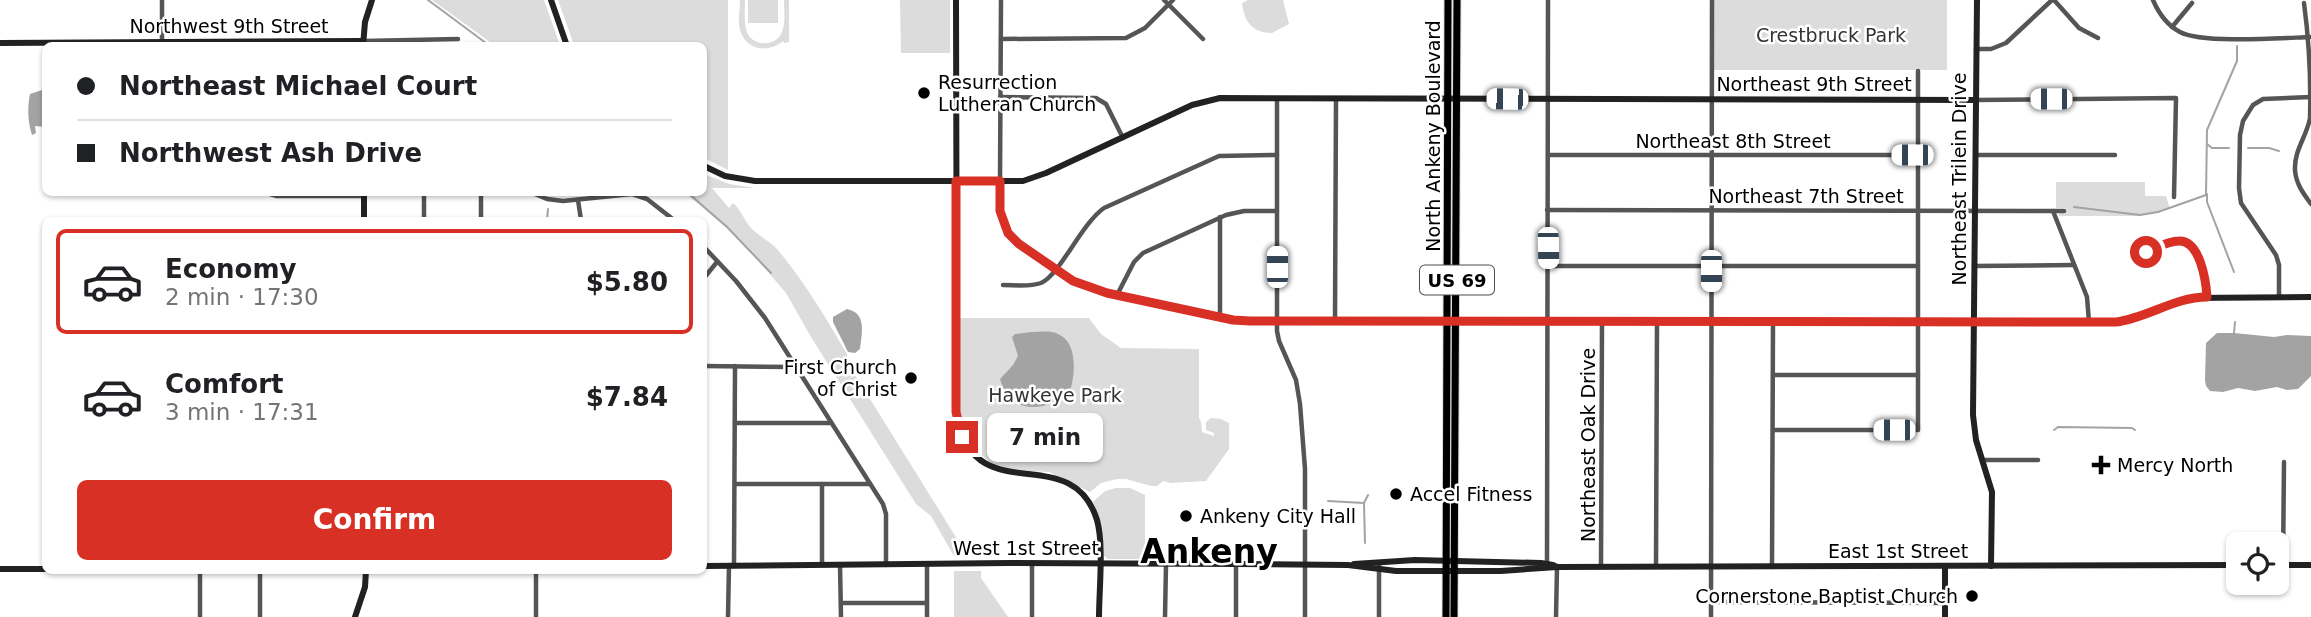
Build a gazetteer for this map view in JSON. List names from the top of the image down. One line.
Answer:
{"streets":{"main road":["North Ankeny Boulevard","US 69"],"street":["Northwest 9th Street","Northeast 9th Street","Northeast 8th Street","Northeast Trilein Drive","Northeast 7th Street","Northeast Oak Drive","West 1st Street","East 1st Street"]},"crossings":[["Northeast 9th Street","North Ankeny Boulevard"],["Northeast 9th Street","Northeast Trilein Drive"],["North Ankeny Boulevard","US 69"],["North Ankeny Boulevard","West 1st Street"],["North Ankeny Boulevard","East 1st Street"],["Northeast Trilein Drive","Northeast 7th Street"],["Northeast Trilein Drive","East 1st Street"],["US 69","West 1st Street"],["US 69","East 1st Street"],["Northeast Oak Drive","East 1st Street"],["West 1st Street","East 1st Street"]],"districts":["Ankeny"],"parks":["Crestbruck Park","Hawkeye Park"],"places":{"other":["Resurrection Lutheran Church","First Church of Christ","Accel Fitness","Ankeny City Hall","Cornerstone Baptist Church"],"health":["Mercy North"]},"page":{"banner":["Northeast Michael Court","Northwest Ash Drive"],"list":[{"name":"Economy","note":"2 min · 17:30","value":"$5.80"},{"name":"Comfort","note":"3 min · 17:31","value":"$7.84"}],"bubble":"7 min","buttons":"Confirm"}}
